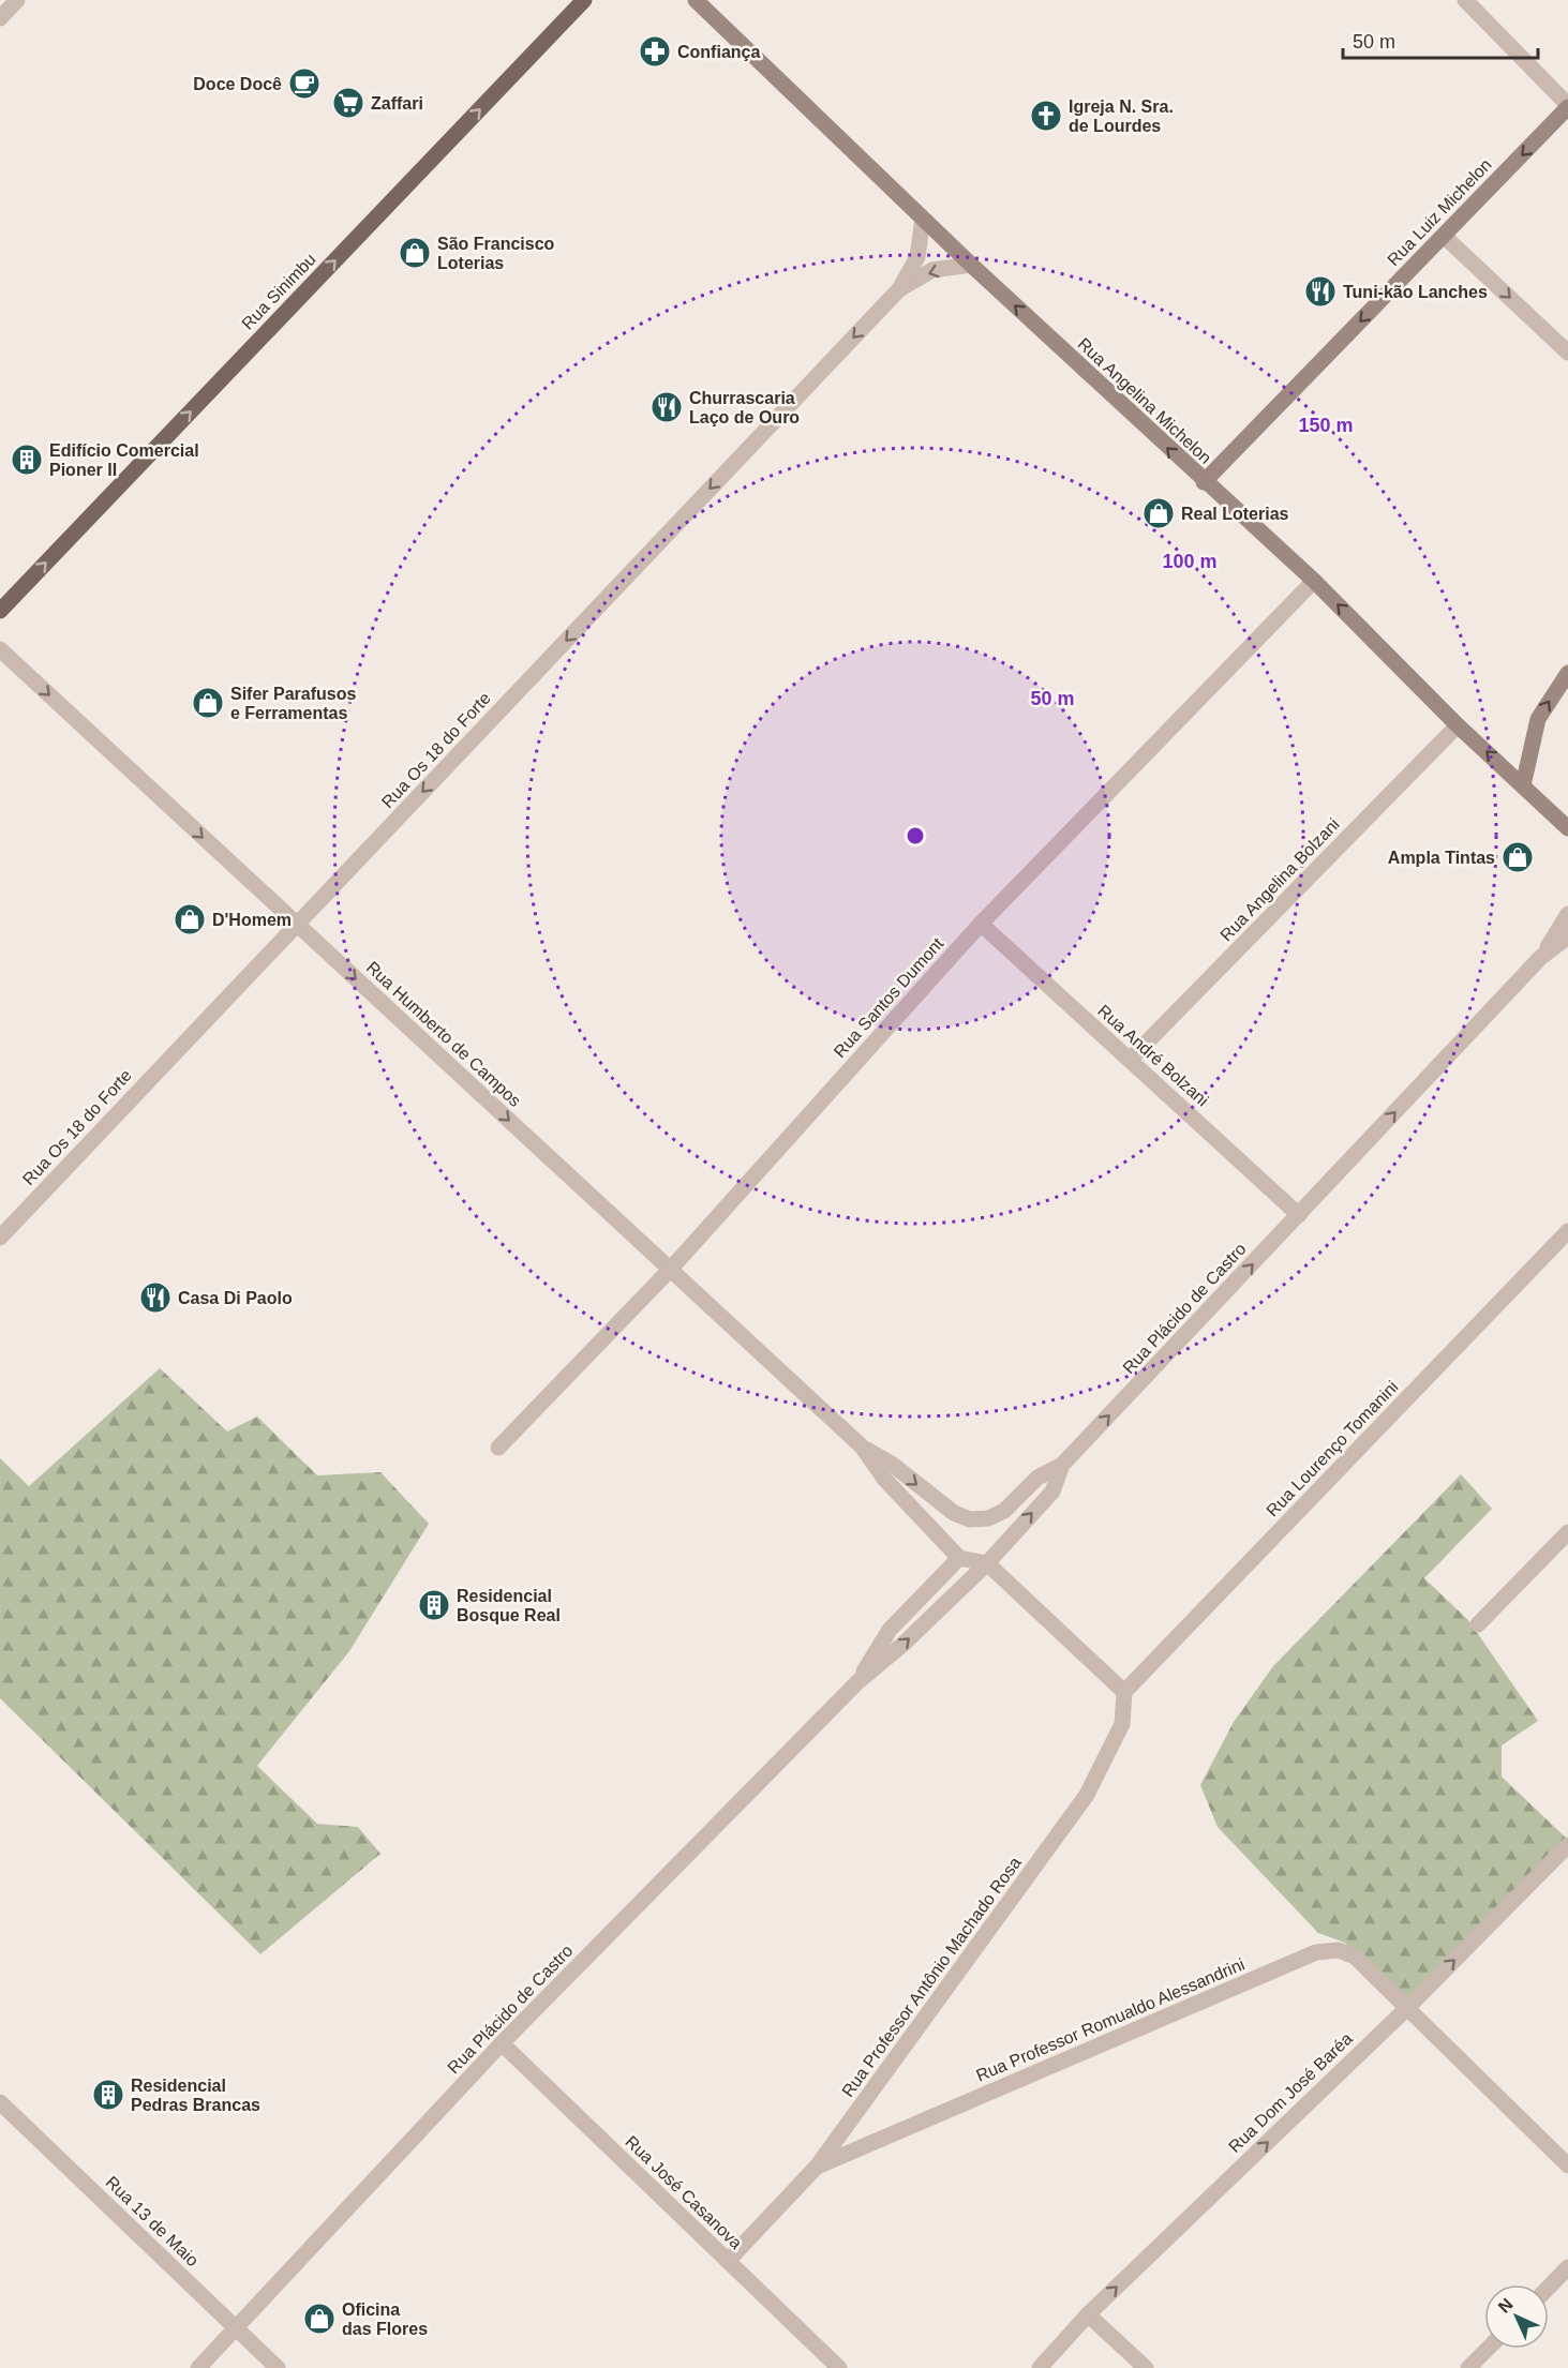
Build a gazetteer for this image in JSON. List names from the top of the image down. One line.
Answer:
{"streets":{"main road":["Rua Luiz Michelon","Rua Sinimbu","Rua Angelina Michelon"],"street":["Rua Os 18 do Forte","Rua Angelina Bolzani","Rua Santos Dumont","Rua Humberto de Campos","Rua André Bolzani","Rua Plácido de Castro","Rua Lourenço Tomanini","Rua Professor Antônio Machado Rosa","Rua Professor Romualdo Alessandrini","Rua Dom José Baréa","Rua José Casanova","Rua 13 de Maio"]},"crossings":[["Rua Luiz Michelon","Rua Angelina Michelon"],["Rua Angelina Michelon","Rua Os 18 do Forte"],["Rua Angelina Michelon","Rua Angelina Bolzani"],["Rua Angelina Michelon","Rua Santos Dumont"],["Rua Os 18 do Forte","Rua Humberto de Campos"],["Rua Angelina Bolzani","Rua André Bolzani"],["Rua Santos Dumont","Rua Humberto de Campos"],["Rua Santos Dumont","Rua André Bolzani"],["Rua Humberto de Campos","Rua Plácido de Castro"],["Rua André Bolzani","Rua Plácido de Castro"],["Rua Plácido de Castro","Rua José Casanova"],["Rua Plácido de Castro","Rua 13 de Maio"],["Rua Lourenço Tomanini","Rua Professor Antônio Machado Rosa"],["Rua Professor Antônio Machado Rosa","Rua Professor Romualdo Alessandrini"],["Rua Professor Antônio Machado Rosa","Rua José Casanova"],["Rua Professor Romualdo Alessandrini","Rua Dom José Baréa"]],"one_way":["Rua Luiz Michelon","Rua Sinimbu","Rua Angelina Michelon","Rua Os 18 do Forte","Rua Humberto de Campos","Rua Plácido de Castro","Rua Dom José Baréa"],"places":{"pharmacy":["Confiança"],"cafe":["Doce Docê"],"supermarket":["Zaffari"],"church":["Igreja N. Sra. de Lourdes"],"shop":["São Francisco Loterias","Real Loterias","Sifer Parafusos e Ferramentas","Ampla Tintas","D'Homem","Oficina das Flores"],"restaurant":["Tuni-kão Lanches","Churrascaria Laço de Ouro","Casa Di Paolo"],"building":["Edifício Comercial Pioner II","Residencial Bosque Real","Residencial Pedras Brancas"]},"scale_bar":"50 m","north":"top left","rings":["150 m","100 m","50 m"]}
